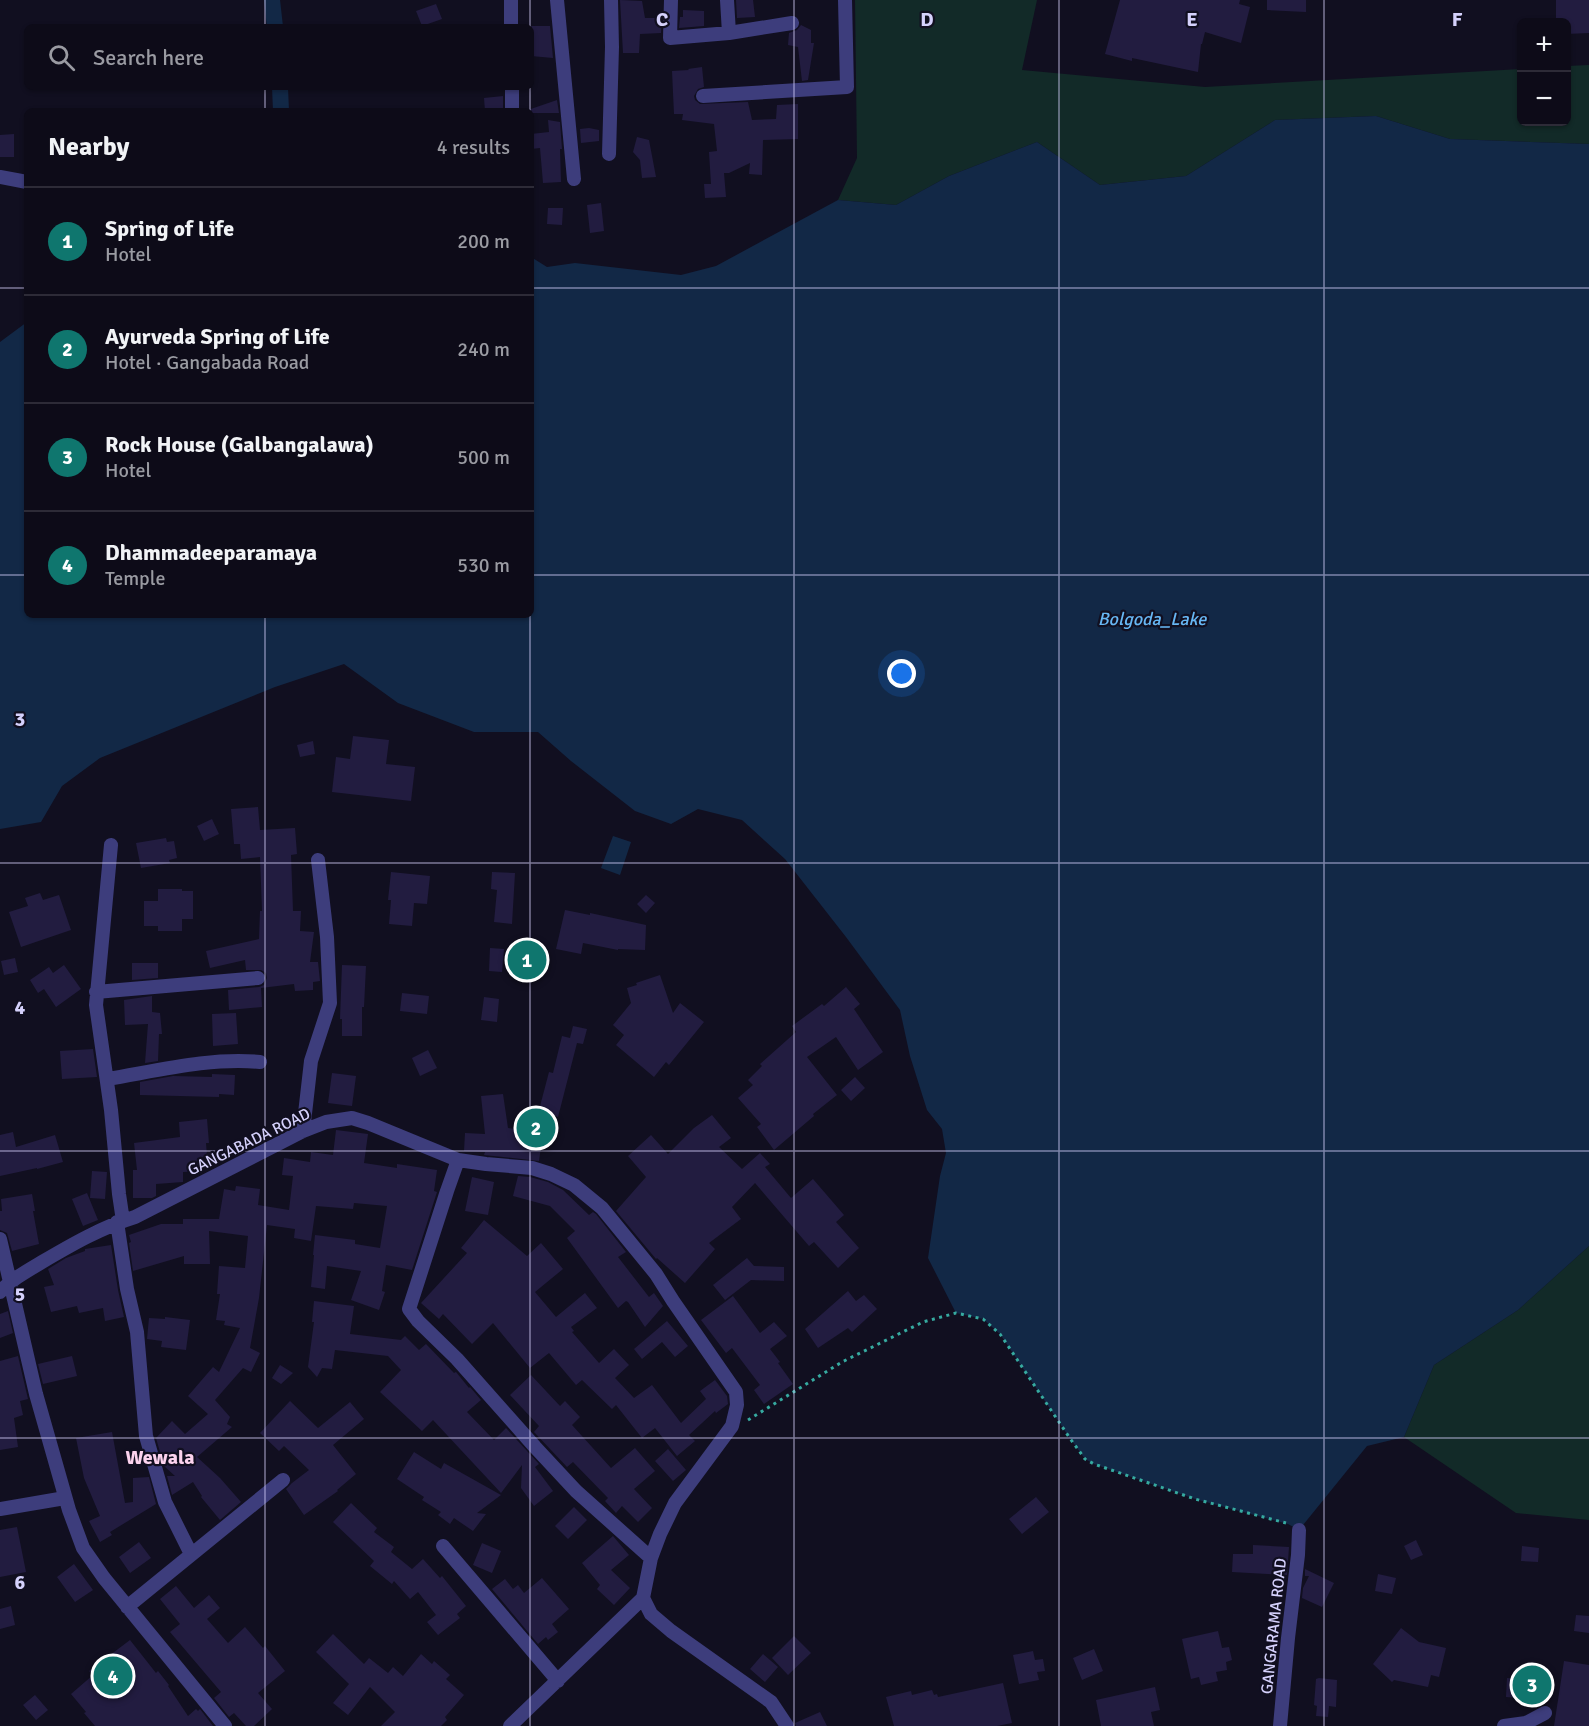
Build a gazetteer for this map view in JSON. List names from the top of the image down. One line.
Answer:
{"streets":{"street":["GANGABADA ROAD","GANGARAMA ROAD"]},"districts":["Wewala"],"water":["Bolgoda_Lake"],"page":{"map_buttons":["+","−"],"search":"Search here","heading":["Nearby","4 results"],"list":[{"mark":"1","name":"Spring of Life","note":"Hotel","value":"200 m"},{"mark":"2","name":"Ayurveda Spring of Life","note":"Hotel · Gangabada Road","value":"240 m"},{"mark":"3","name":"Rock House (Galbangalawa)","note":"Hotel","value":"500 m"},{"mark":"4","name":"Dhammadeeparamaya","note":"Temple","value":"530 m"}],"pins":["1","2","4","3"]},"grid":{"columns":["C","D","E","F"],"rows":["3","4","5","6"]}}
